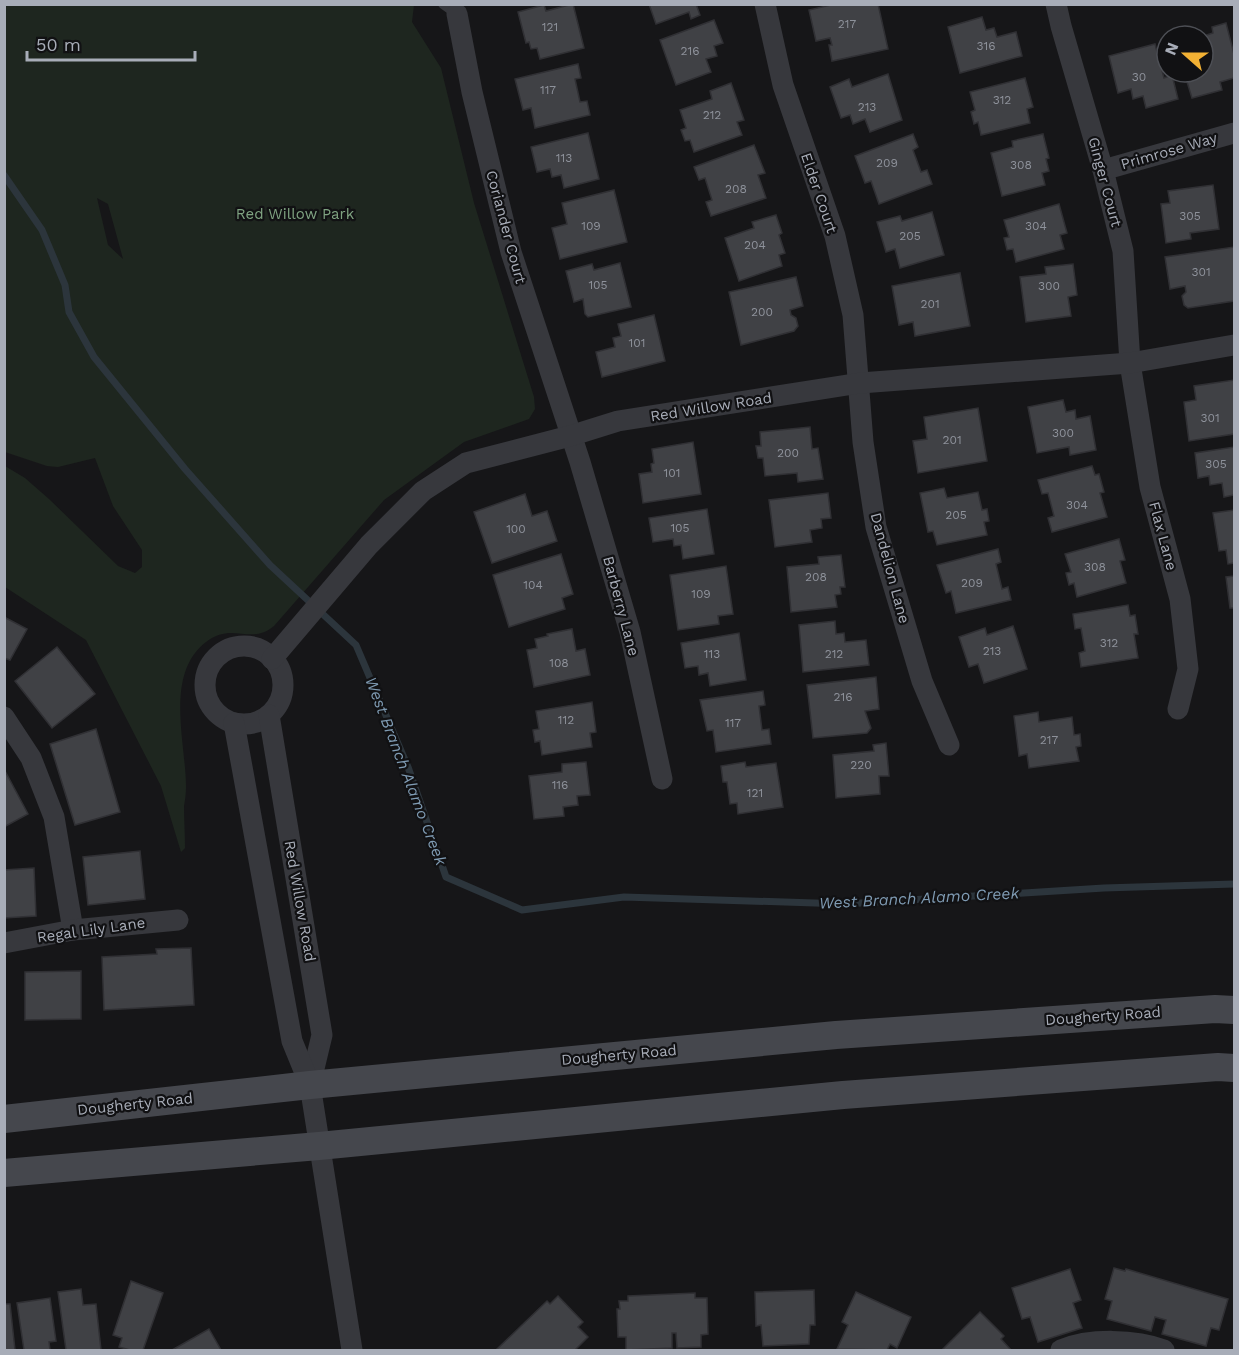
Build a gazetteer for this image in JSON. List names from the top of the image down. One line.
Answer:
{"streets":{"main road":["Dougherty Road"],"street":["Primrose Way","Ginger Court","Elder Court","Coriander Court","Red Willow Road","Flax Lane","Dandelion Lane","Barberry Lane","Regal Lily Lane"]},"crossings":[["Primrose Way","Ginger Court"],["Ginger Court","Red Willow Road"],["Ginger Court","Flax Lane"],["Elder Court","Red Willow Road"],["Elder Court","Dandelion Lane"],["Coriander Court","Red Willow Road"],["Coriander Court","Barberry Lane"],["Red Willow Road","Flax Lane"],["Red Willow Road","Dandelion Lane"],["Red Willow Road","Barberry Lane"],["Red Willow Road","Dougherty Road"]],"water":["West Branch Alamo Creek"],"parks":["Red Willow Park"],"house_numbers":["217","121","316","216","30","117","312","213","212","113","209","308","208","305","109","304","205","204","301","105","300","201","200","101","301","300","201","200","305","101","304","205","105","100","308","208","209","104","109","312","213","113","212","108","216","112","117","217","220","116","121"],"scale_bar":"50 m","north":"left"}
